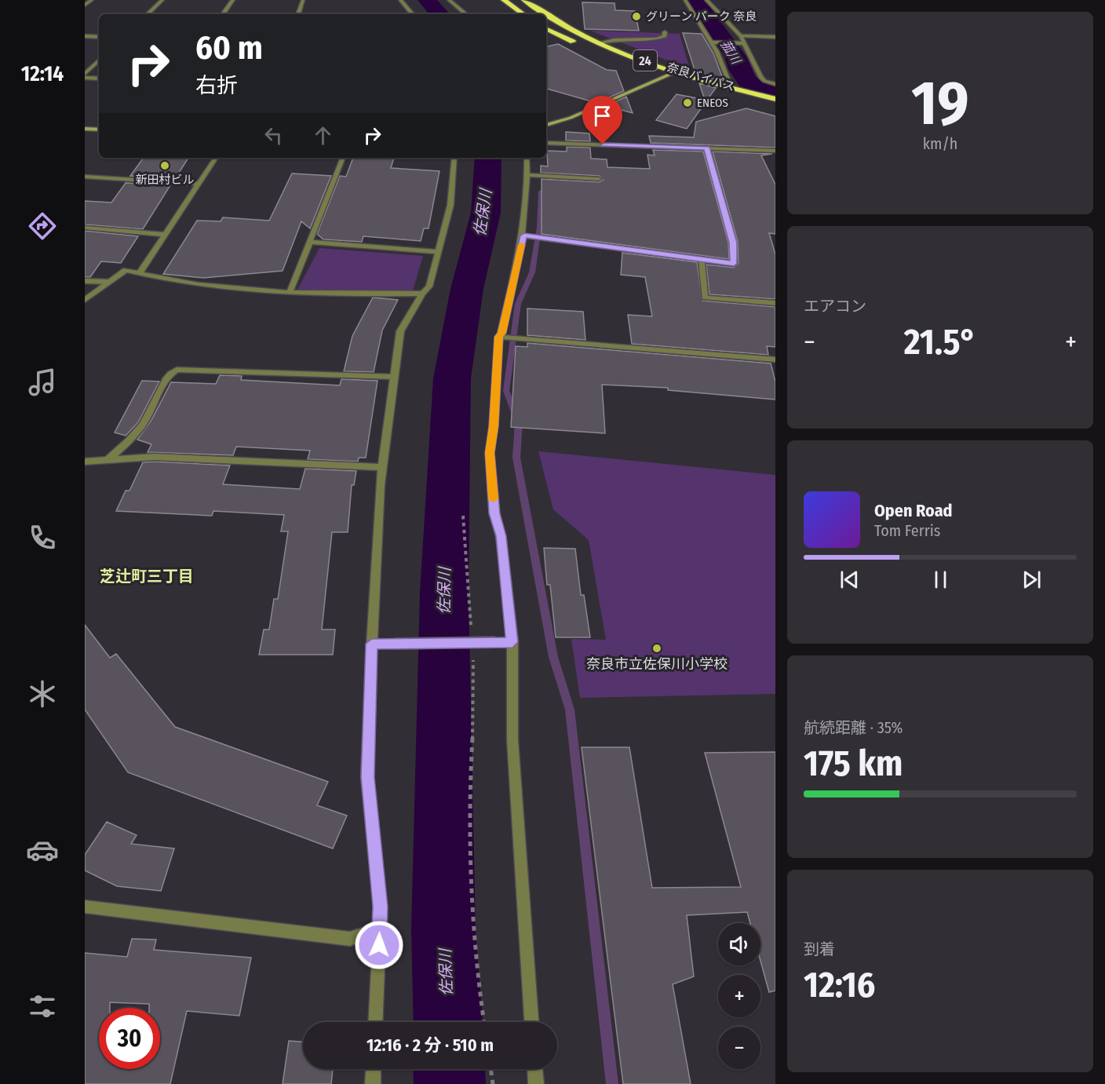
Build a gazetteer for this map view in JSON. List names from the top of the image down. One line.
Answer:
{"streets":{"highway":["24","奈良バイパス"]},"districts":["芝辻町三丁目"],"water":["菰川","佐保川"],"places":["グリーン パーク 奈良","ENEOS","新田村ビル","奈良市立佐保川小学校"],"page":{"tabs":"12:14","tile":[["19","km/h"],"エアコン",["航続距離 · 35%","175 km"],["到着","12:16"]],"turn":["60 m","右折"],"heat":["−","21.5°","+"],"song":["Open Road","Tom Ferris"],"map_buttons":["+","−"],"limit":"30","trip":"12:16 · 2 分 · 510 m"}}
